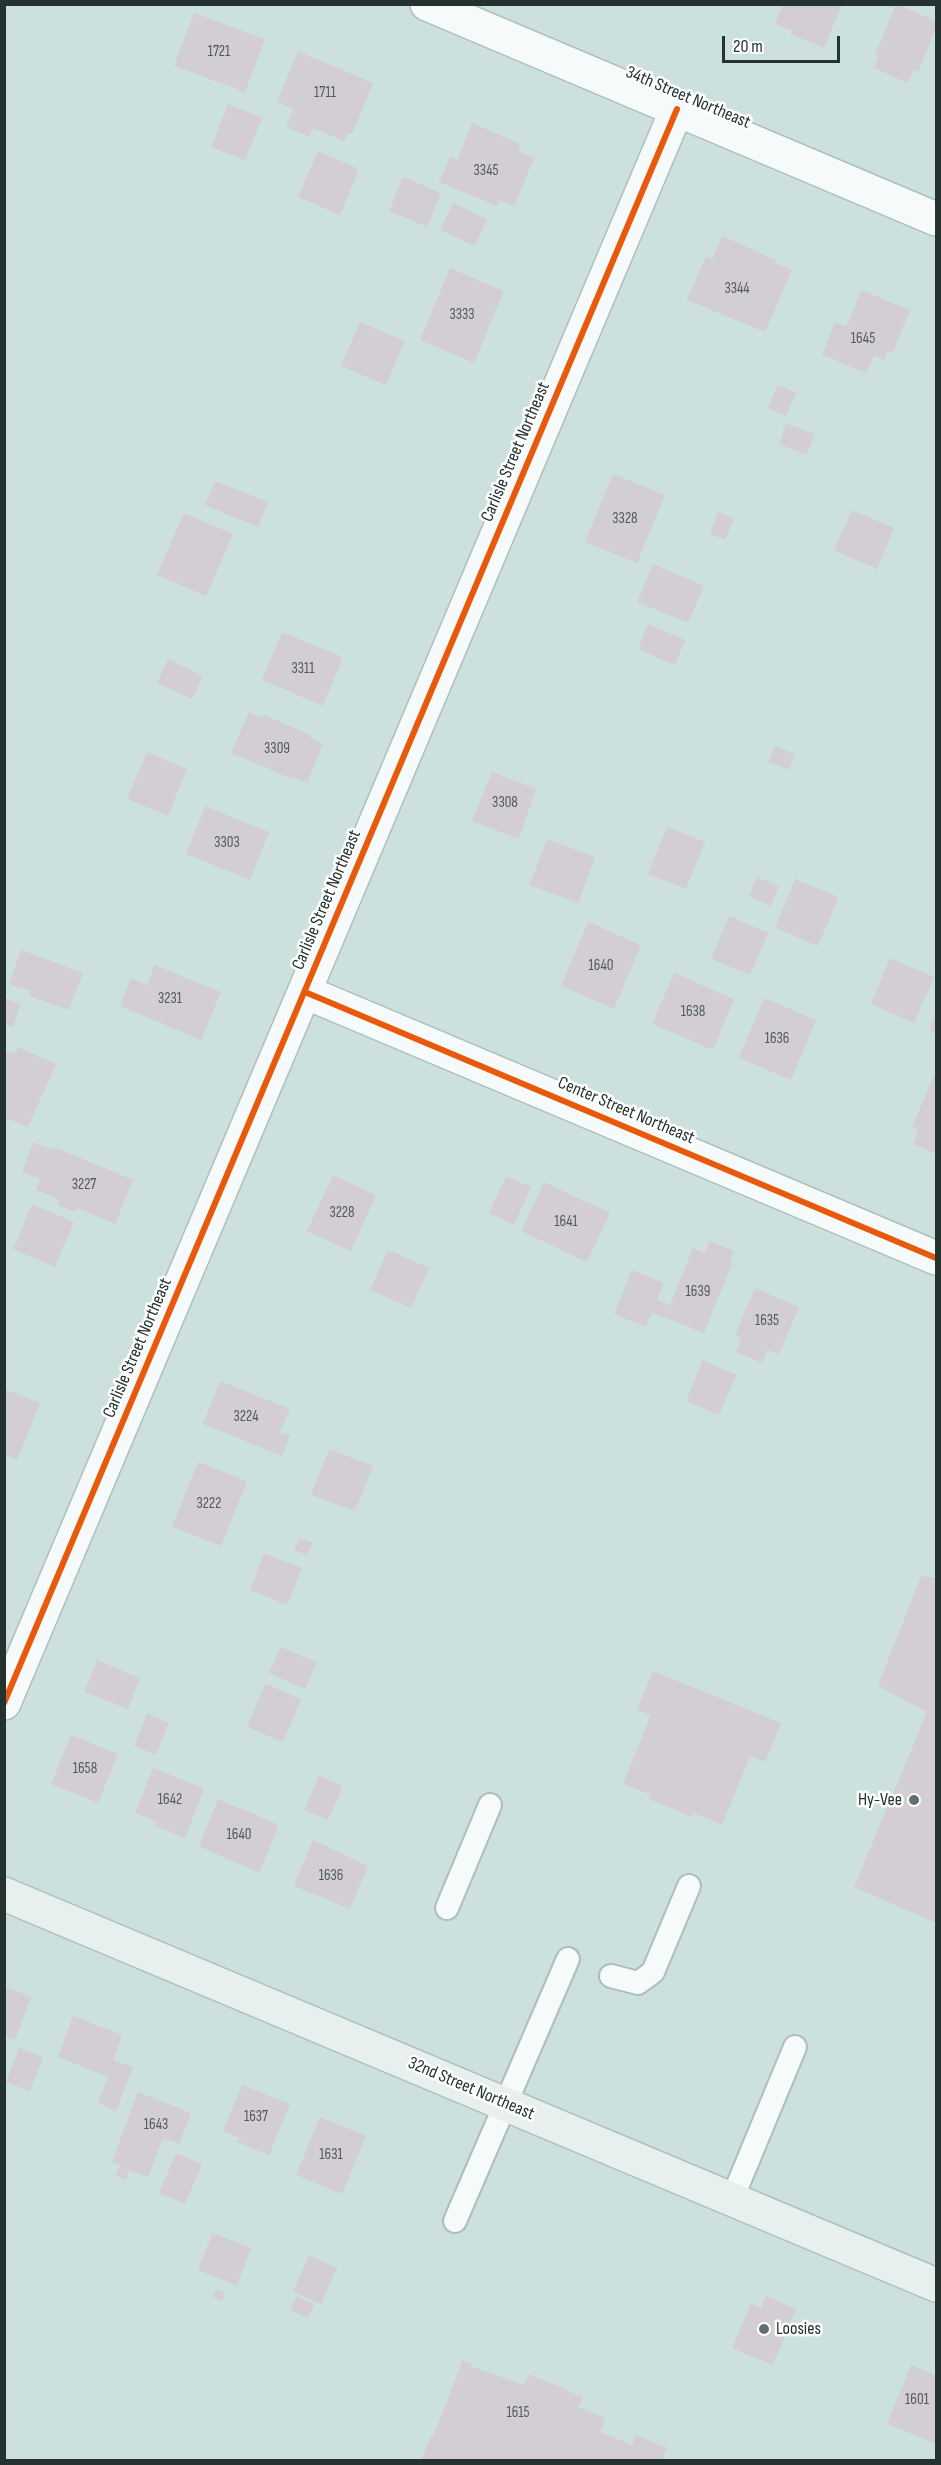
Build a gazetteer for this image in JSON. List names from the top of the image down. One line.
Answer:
{"streets":{"main road":["32nd Street Northeast"],"street":["34th Street Northeast","Carlisle Street Northeast","Center Street Northeast"]},"crossings":[["34th Street Northeast","Carlisle Street Northeast"],["Carlisle Street Northeast","Center Street Northeast"]],"places":["Hy-Vee","Loosies"],"house_numbers":["1721","1711","3345","3344","3333","1645","3328","3311","3309","3308","3303","1640","3231","1638","1636","3227","3228","1641","1639","1635","3224","3222","1658","1642","1640","1636","1637","1643","1631","1601","1615"],"scale_bar":"20 m"}
